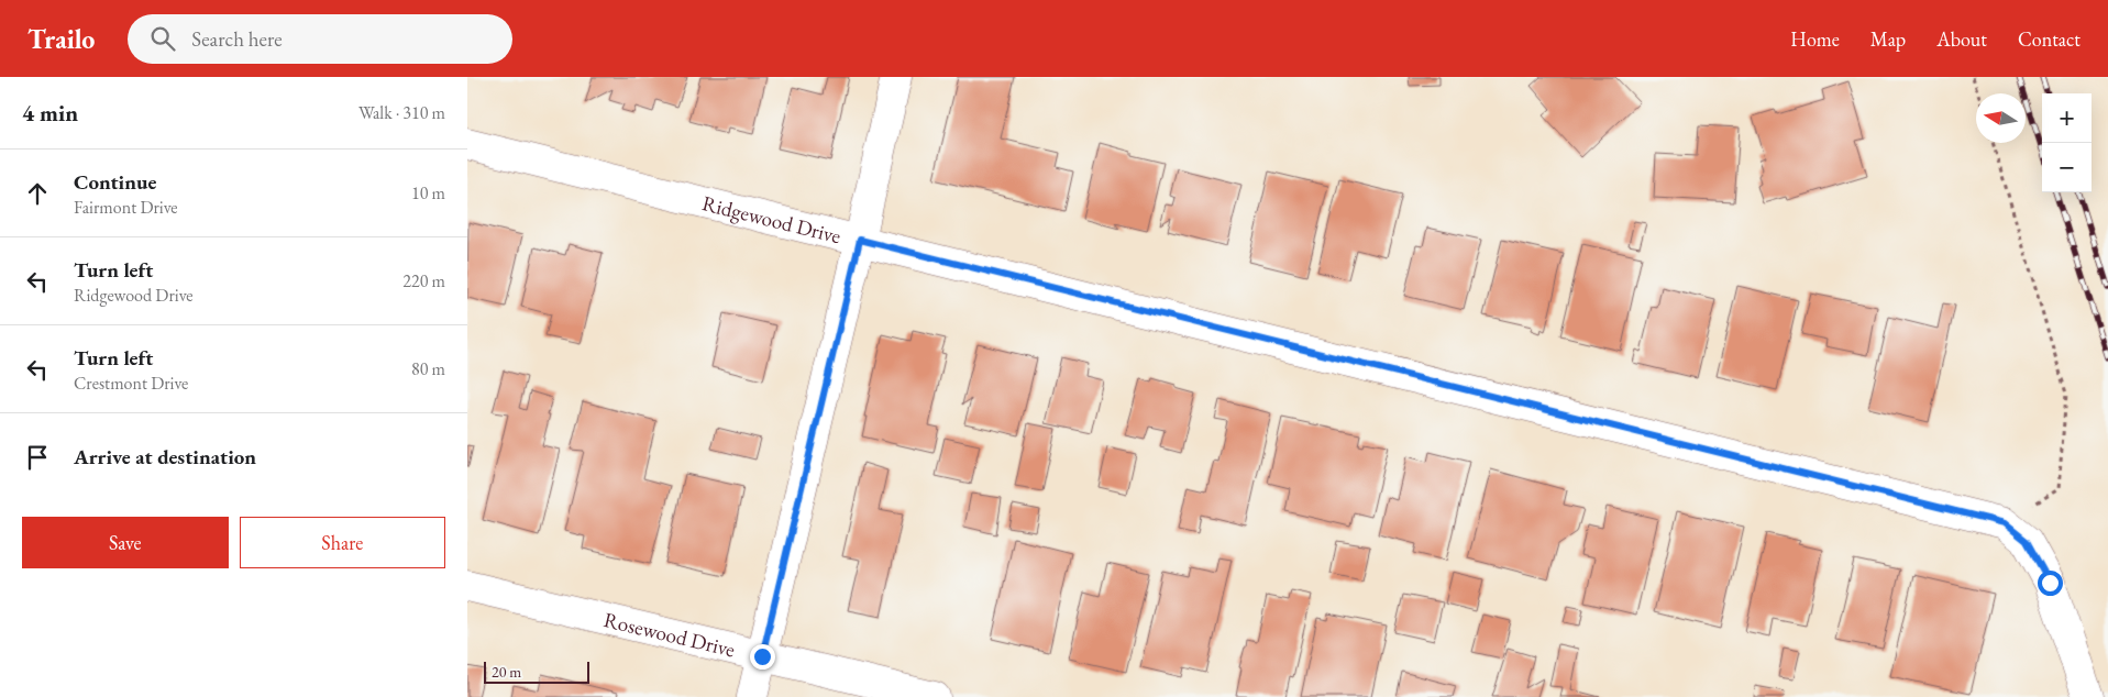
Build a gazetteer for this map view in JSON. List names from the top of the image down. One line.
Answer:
{"streets":{"street":["Ridgewood Drive","Rosewood Drive"]},"scale_bar":"20 m","north":"left","page":{"header":"Trailo","search":"Search here","nav":["Home","Map","About","Contact"],"heading":["4 min","Walk · 310 m"],"map_buttons":["+","−"],"list":[["Continue","Fairmont Drive","10 m"],["Turn left","Ridgewood Drive","220 m"],["Turn left","Crestmont Drive","80 m"],"Arrive at destination"],"buttons":["Save","Share"],"scale":"20 m"}}
